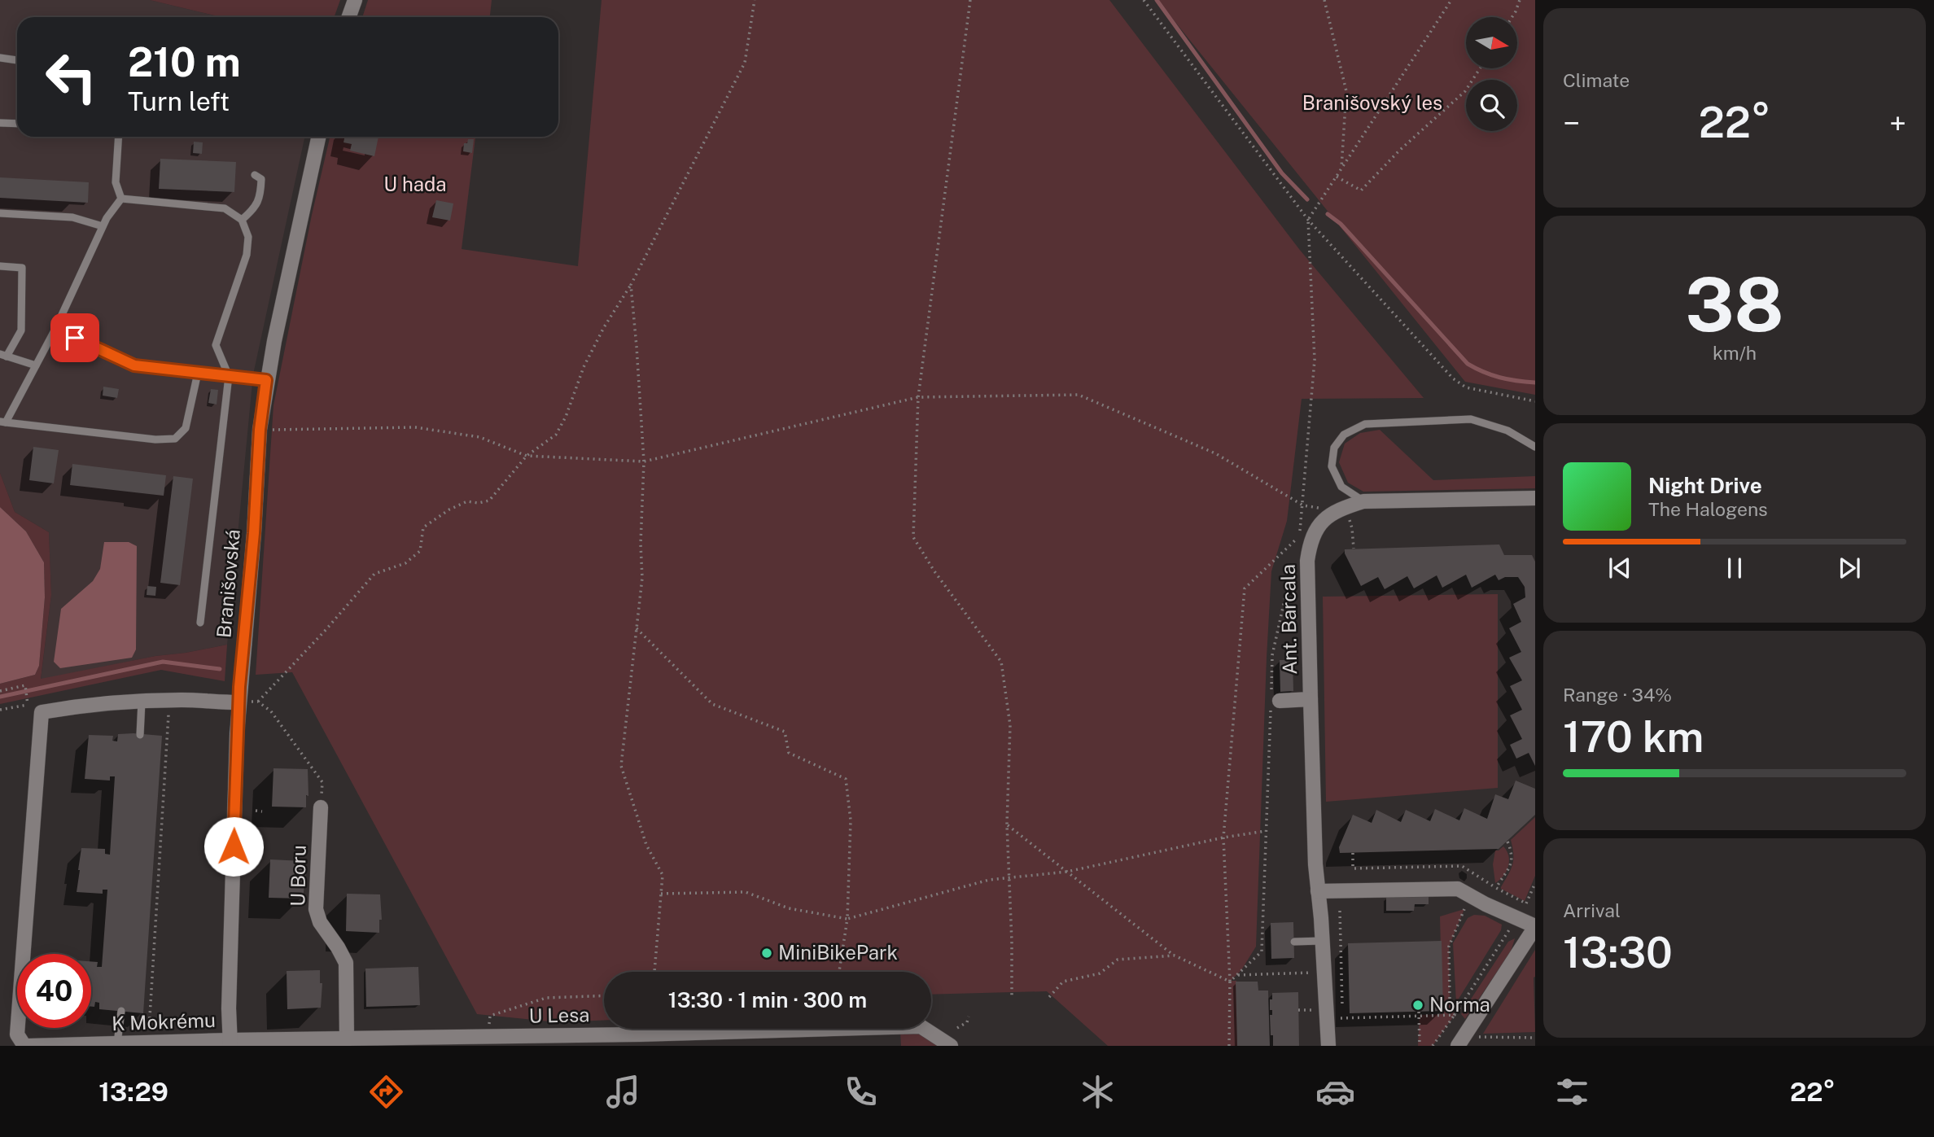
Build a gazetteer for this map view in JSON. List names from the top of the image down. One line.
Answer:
{"streets":{"street":["Branišovská","Ant. Barcala","U Boru","U Lesa","K Mokrému"]},"crossings":[["Branišovská","U Lesa"],["Branišovská","K Mokrému"],["U Boru","U Lesa"],["U Lesa","K Mokrému"]],"parks":["Branišovský les","U hada"],"places":["MiniBikePark","Norma"],"north":"right","page":{"tile":["Climate",["38","km/h"],["Range · 34%","170 km"],["Arrival","13:30"]],"turn":["210 m","Turn left"],"heat":["−","22°","+"],"song":["Night Drive","The Halogens"],"limit":"40","trip":"13:30 · 1 min · 300 m","tabs":["13:29","22°"]}}
